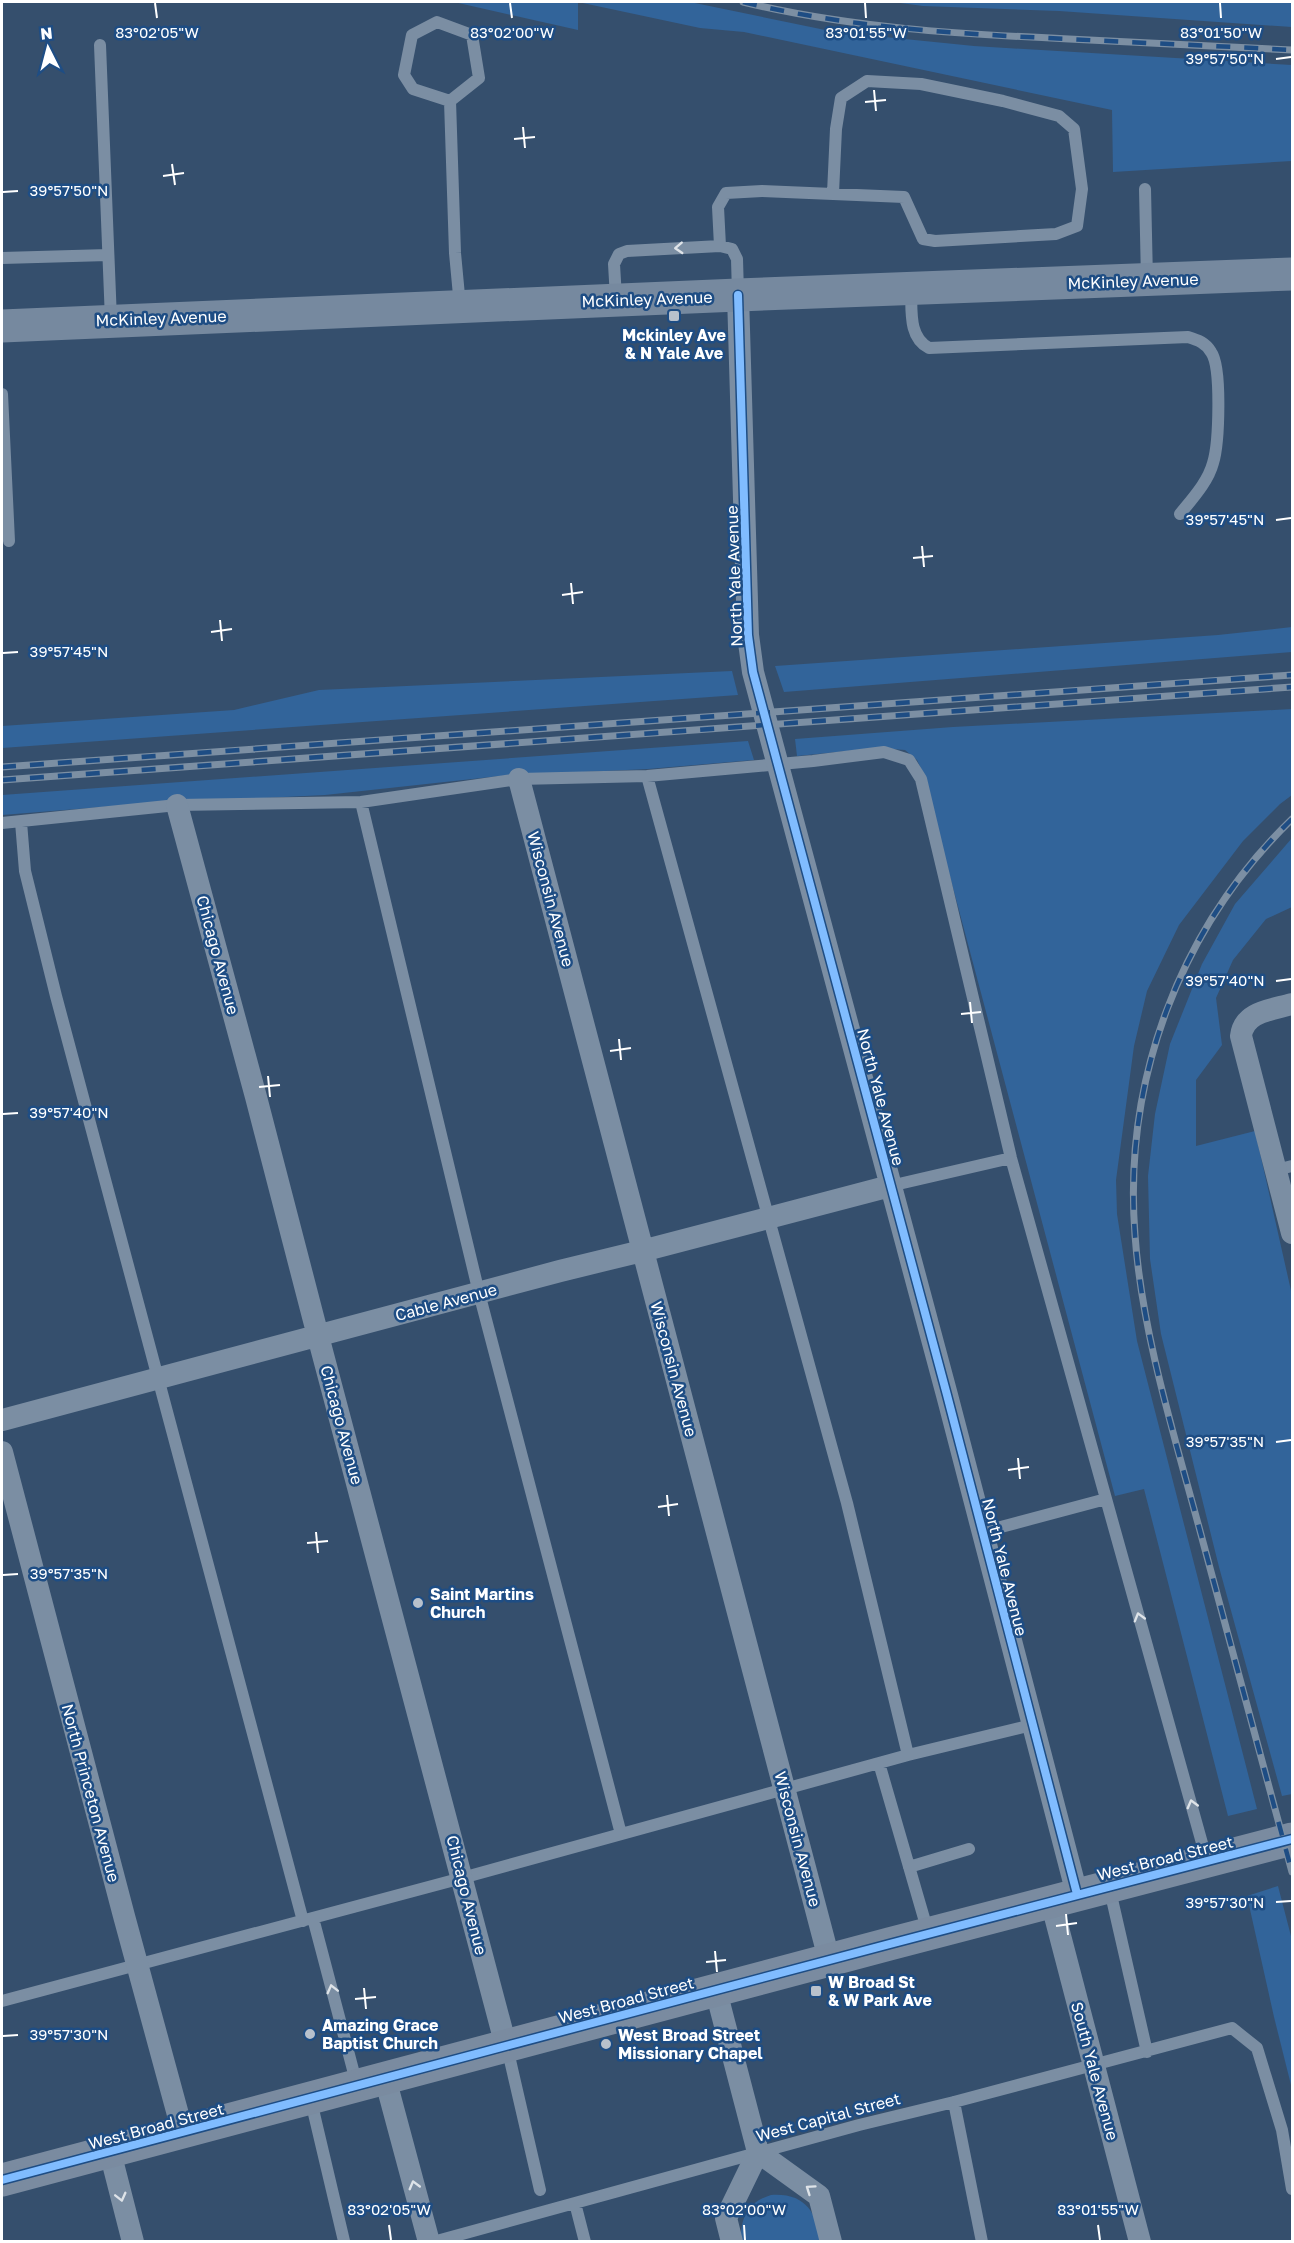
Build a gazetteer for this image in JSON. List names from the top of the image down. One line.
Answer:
{"streets":{"main road":["McKinley Avenue","West Broad Street"],"street":["North Yale Avenue","Wisconsin Avenue","Chicago Avenue","Cable Avenue","North Princeton Avenue","South Yale Avenue"],"lane":["West Capital Street"]},"crossings":[["McKinley Avenue","North Yale Avenue"],["North Yale Avenue","Cable Avenue"],["North Yale Avenue","West Broad Street"],["North Yale Avenue","South Yale Avenue"],["Wisconsin Avenue","Cable Avenue"],["Wisconsin Avenue","West Broad Street"],["Chicago Avenue","Cable Avenue"],["Chicago Avenue","West Broad Street"],["North Princeton Avenue","West Broad Street"],["West Broad Street","South Yale Avenue"],["South Yale Avenue","West Capital Street"]],"places":{"transit":["Mckinley Ave & N Yale Ave","W Broad St & W Park Ave"],"other":["Saint Martins Church","Amazing Grace Baptist Church","West Broad Street Missionary Chapel"]},"north":"top","coordinates":["83°02'05\"W","83°02'00\"W","83°01'55\"W","83°01'50\"W","39°57'50\"N","39°57'45\"N","39°57'40\"N","39°57'35\"N","39°57'30\"N"]}
